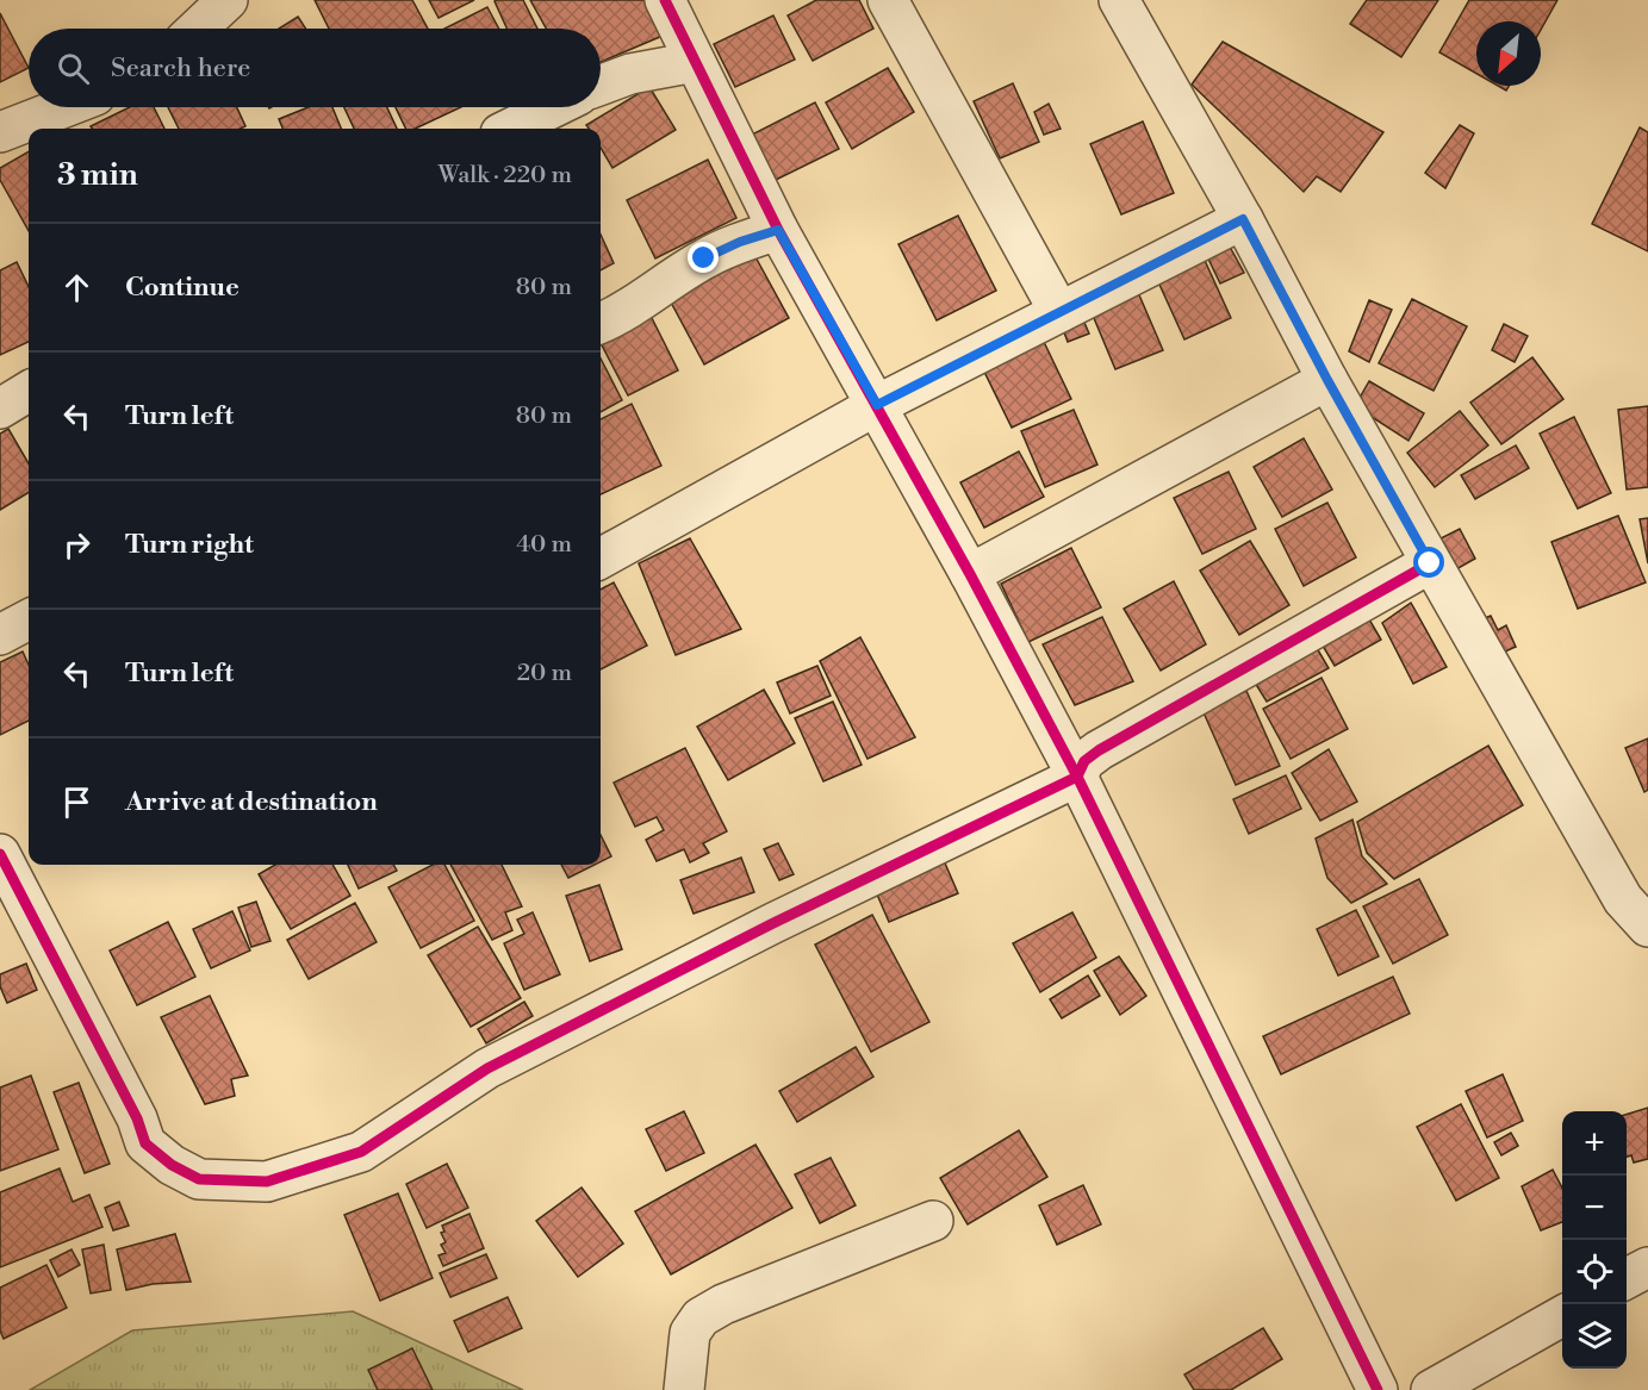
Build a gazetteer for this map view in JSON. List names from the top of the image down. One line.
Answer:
{"north":"bottom left","page":{"search":"Search here","heading":["3 min","Walk · 220 m"],"list":[["Continue","80 m"],["Turn left","80 m"],["Turn right","40 m"],["Turn left","20 m"],"Arrive at destination"],"map_buttons":["+","−"]}}
